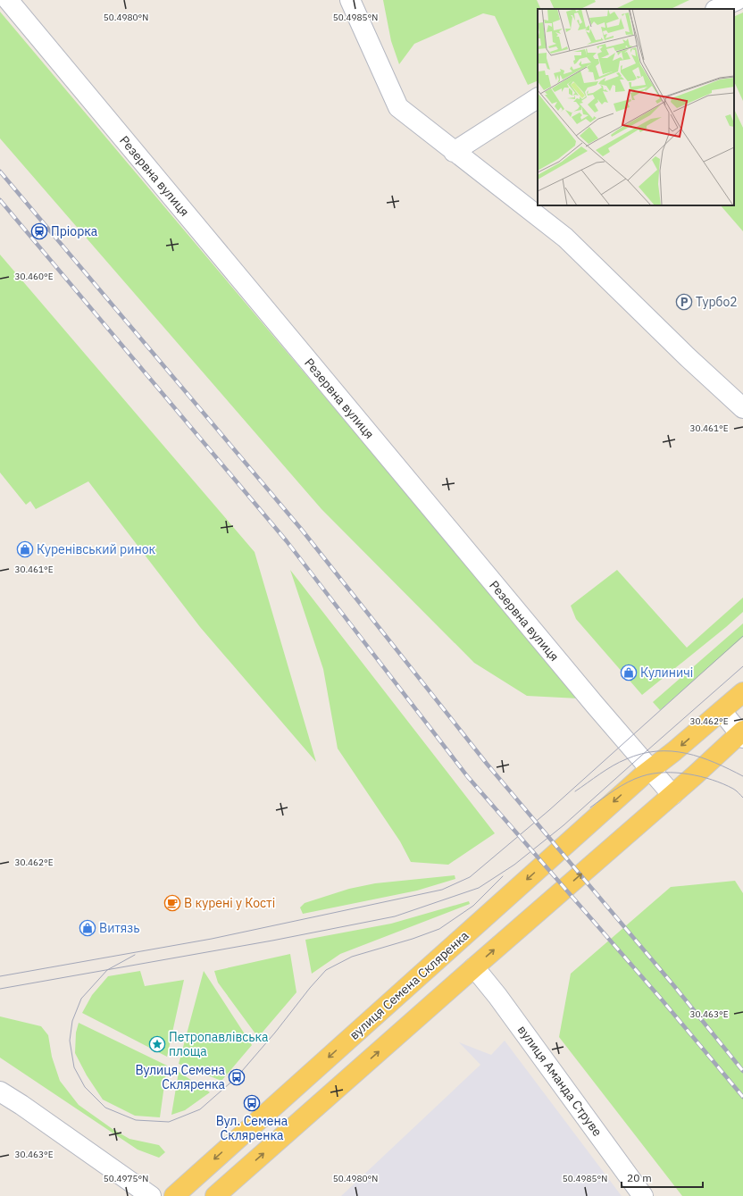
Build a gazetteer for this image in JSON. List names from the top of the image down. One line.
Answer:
{"streets":{"main road":["вулиця Семена Скляренка"],"street":["Резервна вулиця","вулиця Аманда Струве"]},"crossings":[["Резервна вулиця","вулиця Семена Скляренка"]],"places":{"station":["Пріорка"],"parking":["Турбо2"],"shop":["Куренівський ринок","Кулиничі","Витязь"],"cafe":["В курені у Кості"],"place":["Петропавлівська площа"],"bus stop":["Вулиця Семена Скляренка","Вул. Семена Скляренка"]},"scale_bar":"20 m","coordinates":["50.4980°N","50.4985°N","30.460°E","30.461°E","30.462°E","30.463°E","50.4975°N"]}
